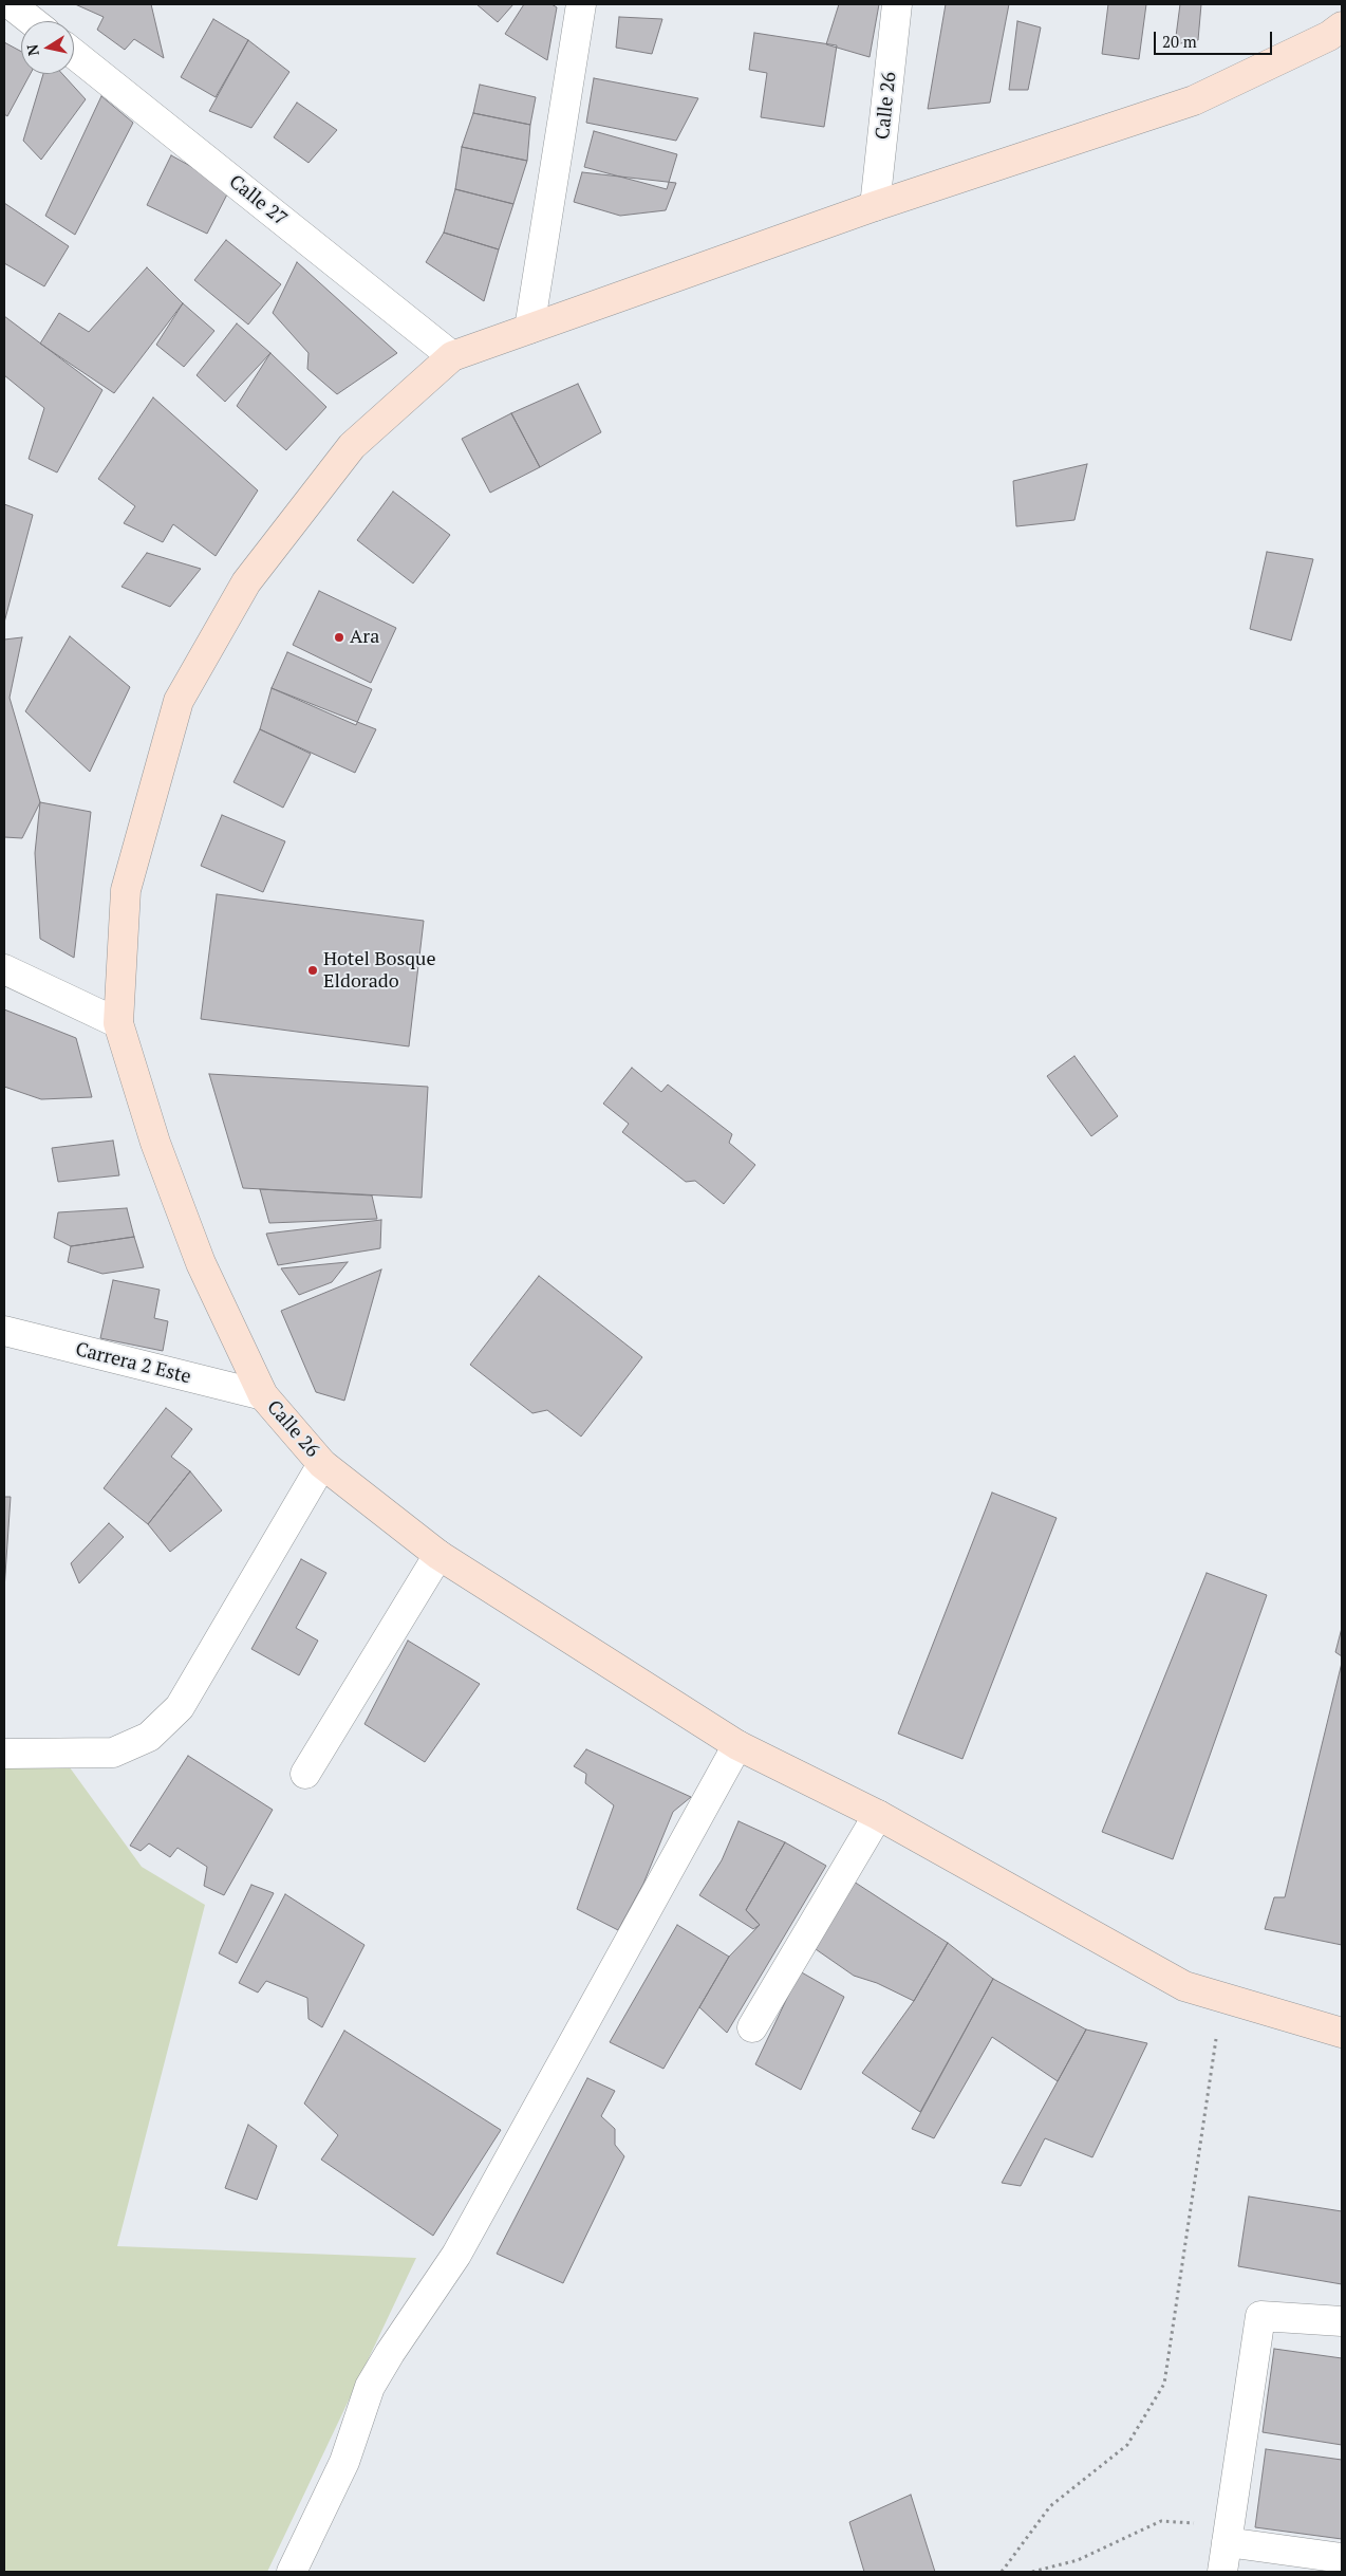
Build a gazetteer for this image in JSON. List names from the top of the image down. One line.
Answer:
{"streets":{"main road":["Calle 26"],"street":["Calle 27","Carrera 2 Este"]},"crossings":[["Calle 26","Calle 27"],["Calle 26","Carrera 2 Este"]],"places":["Ara","Hotel Bosque Eldorado"],"scale_bar":"20 m","north":"left"}
